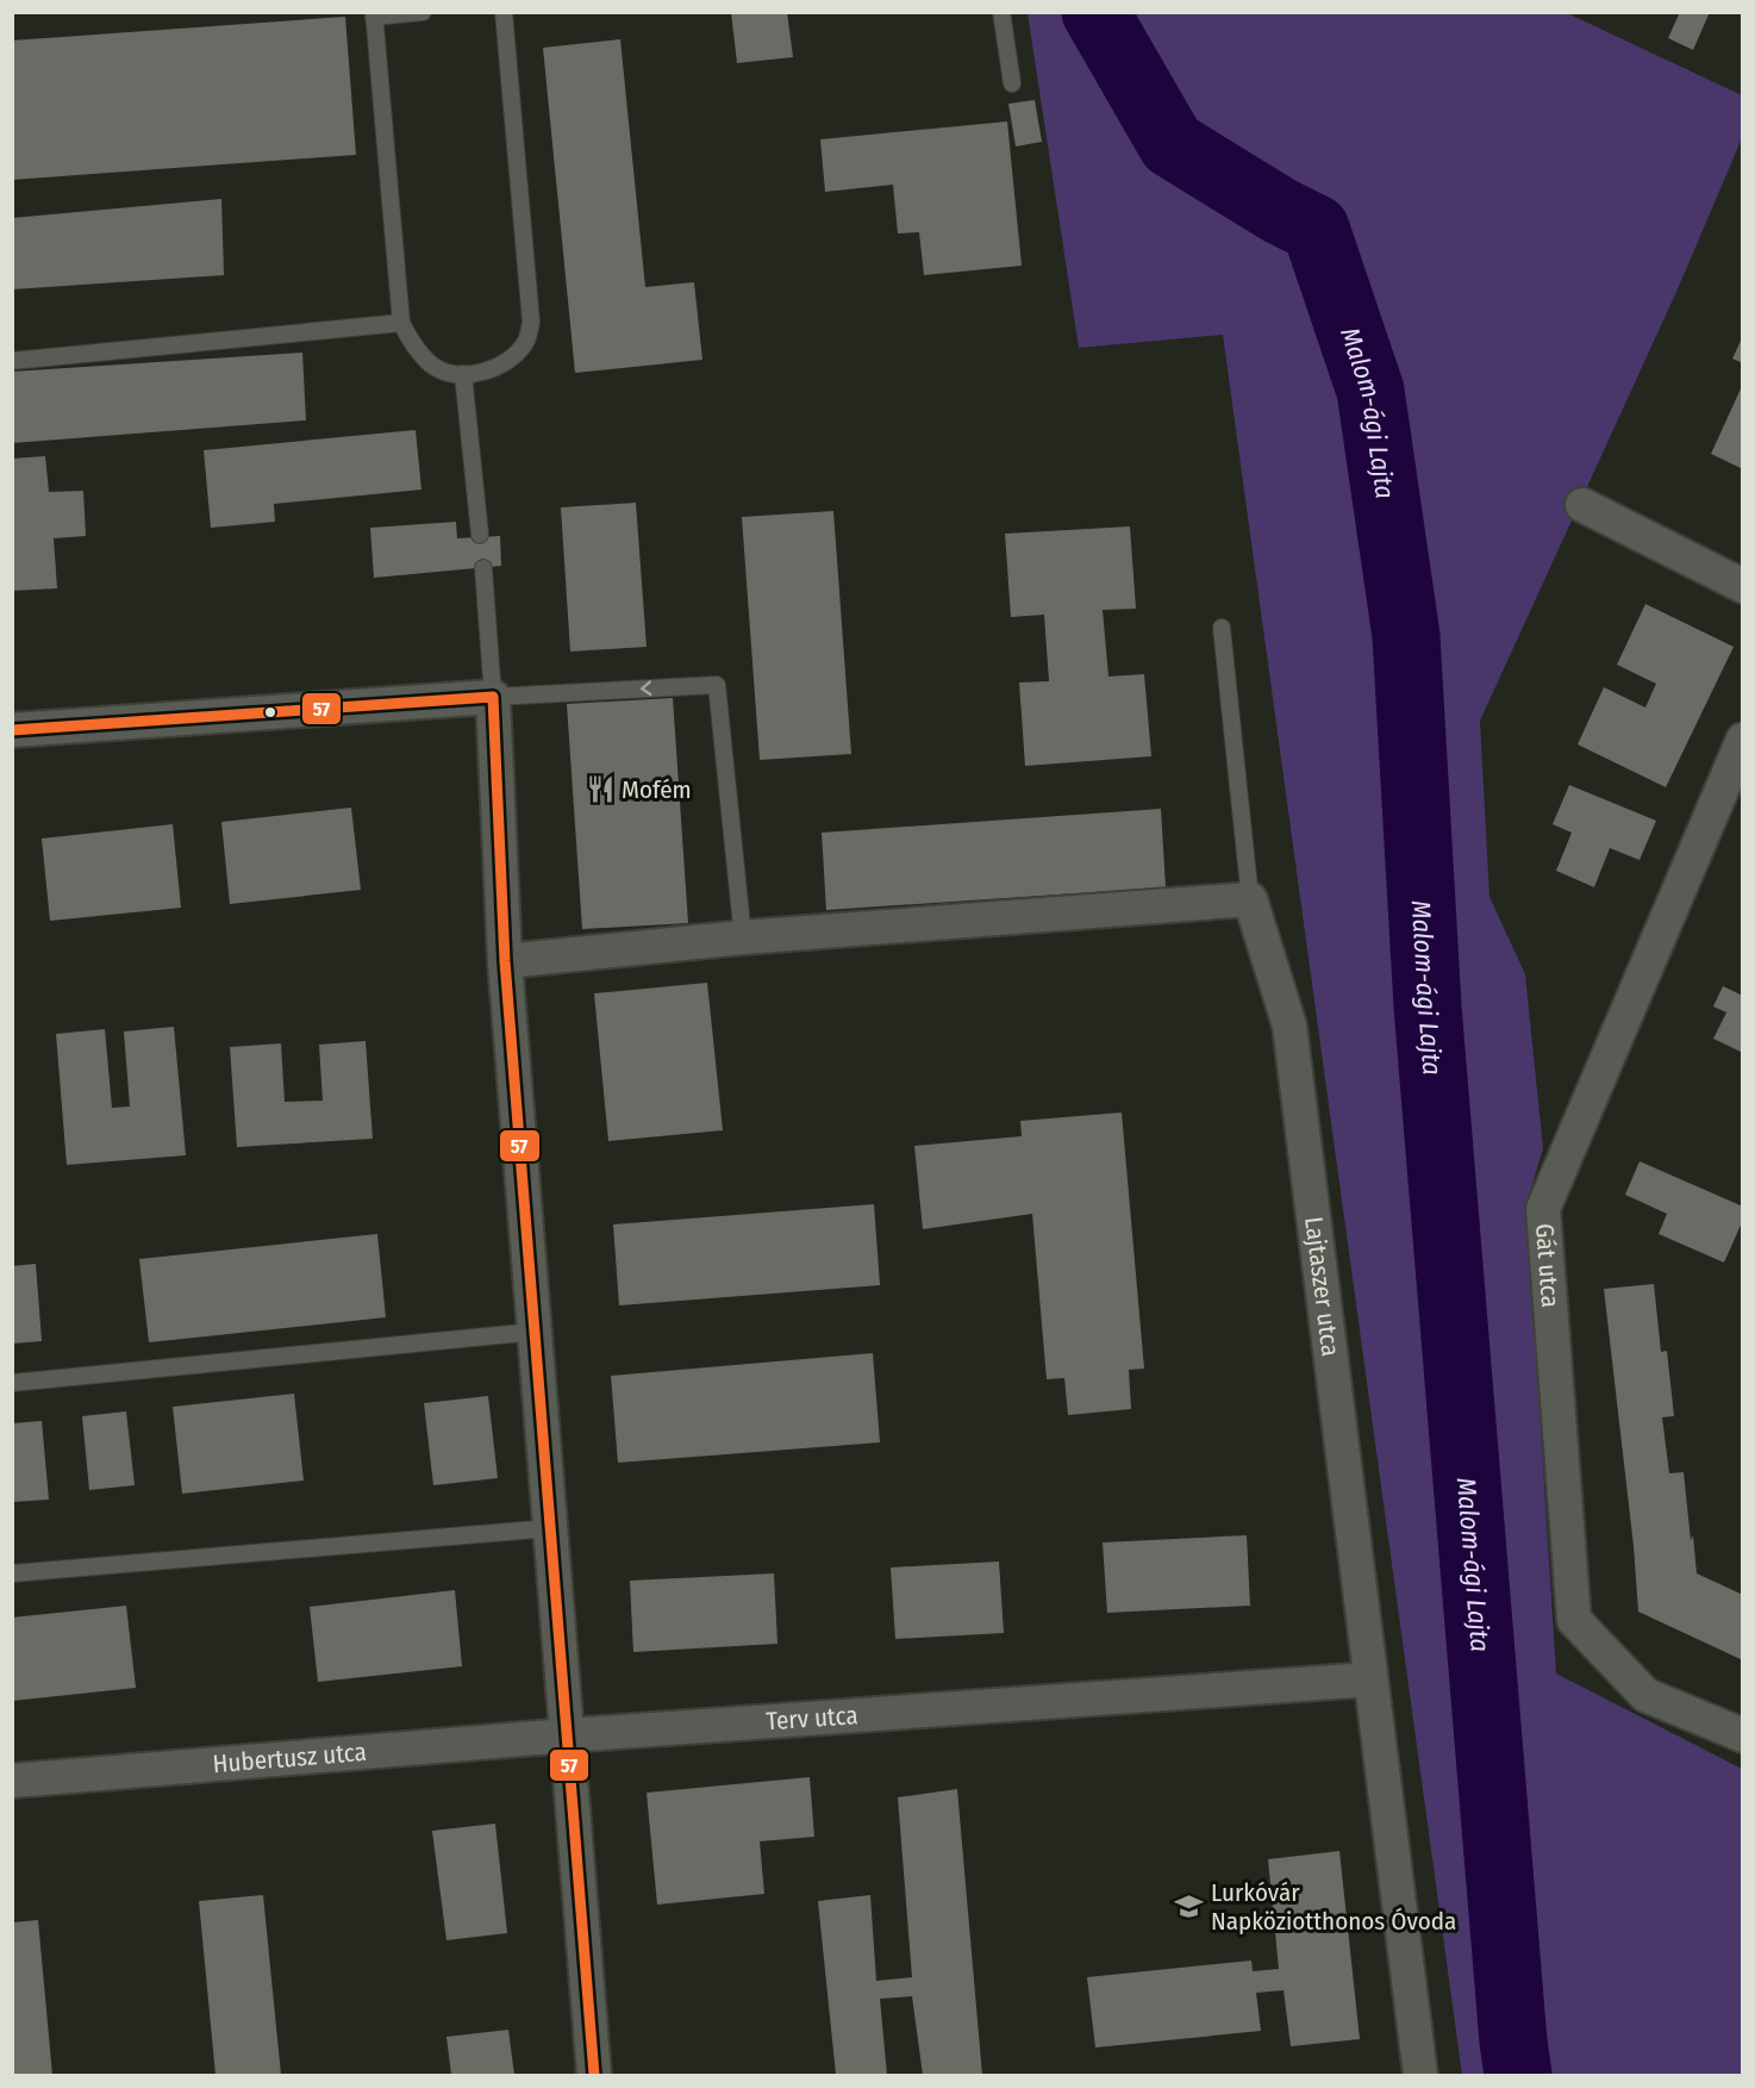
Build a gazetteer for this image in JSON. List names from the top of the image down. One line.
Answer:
{"streets":{"street":["Gát utca","Lajtaszer utca","Terv utca","Hubertusz utca"]},"crossings":[["Lajtaszer utca","Terv utca"],["Terv utca","Hubertusz utca"]],"water":["Malom-ági Lajta"],"places":{"restaurant":["Mofém"],"school or university":["Lurkóvár Napköziotthonos Óvoda"]},"lines":["transit line 57"]}
